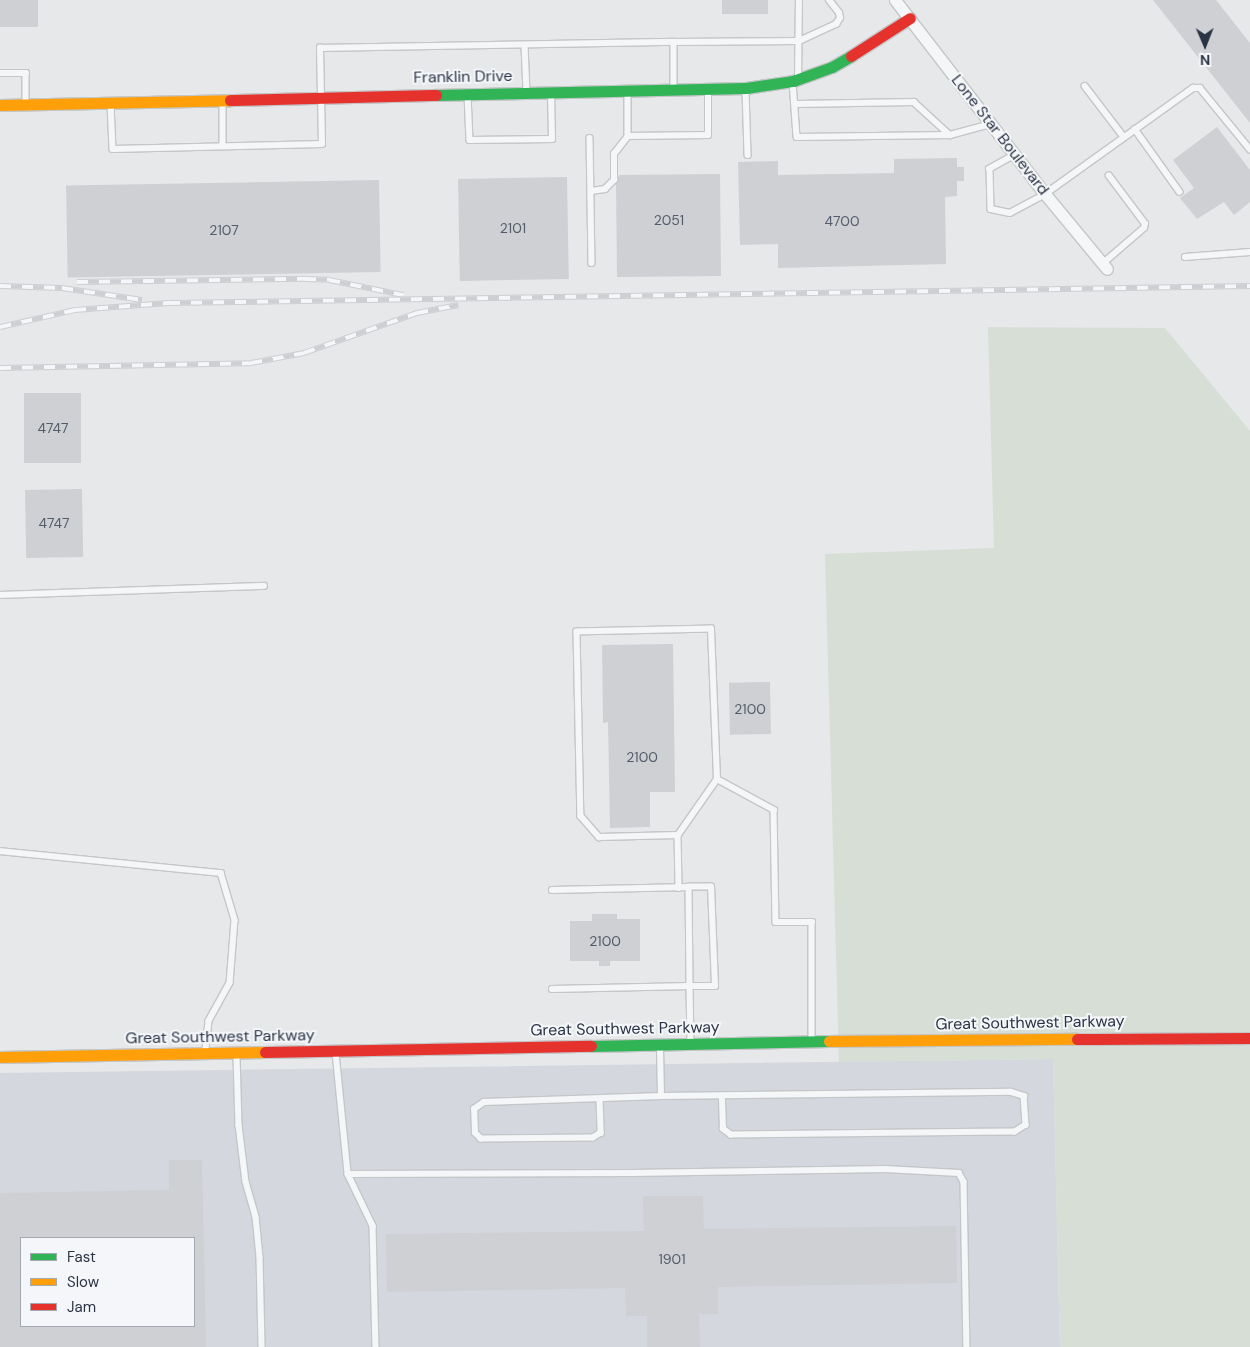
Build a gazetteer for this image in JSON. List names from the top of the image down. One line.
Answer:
{"streets":{"street":["Franklin Drive","Lone Star Boulevard","Great Southwest Parkway"]},"crossings":[["Franklin Drive","Lone Star Boulevard"]],"house_numbers":["2051","4700","2101","2107","4747","4747","2100","2100","2100","1901"],"legend":["Fast","Slow","Jam"],"north":"bottom"}
